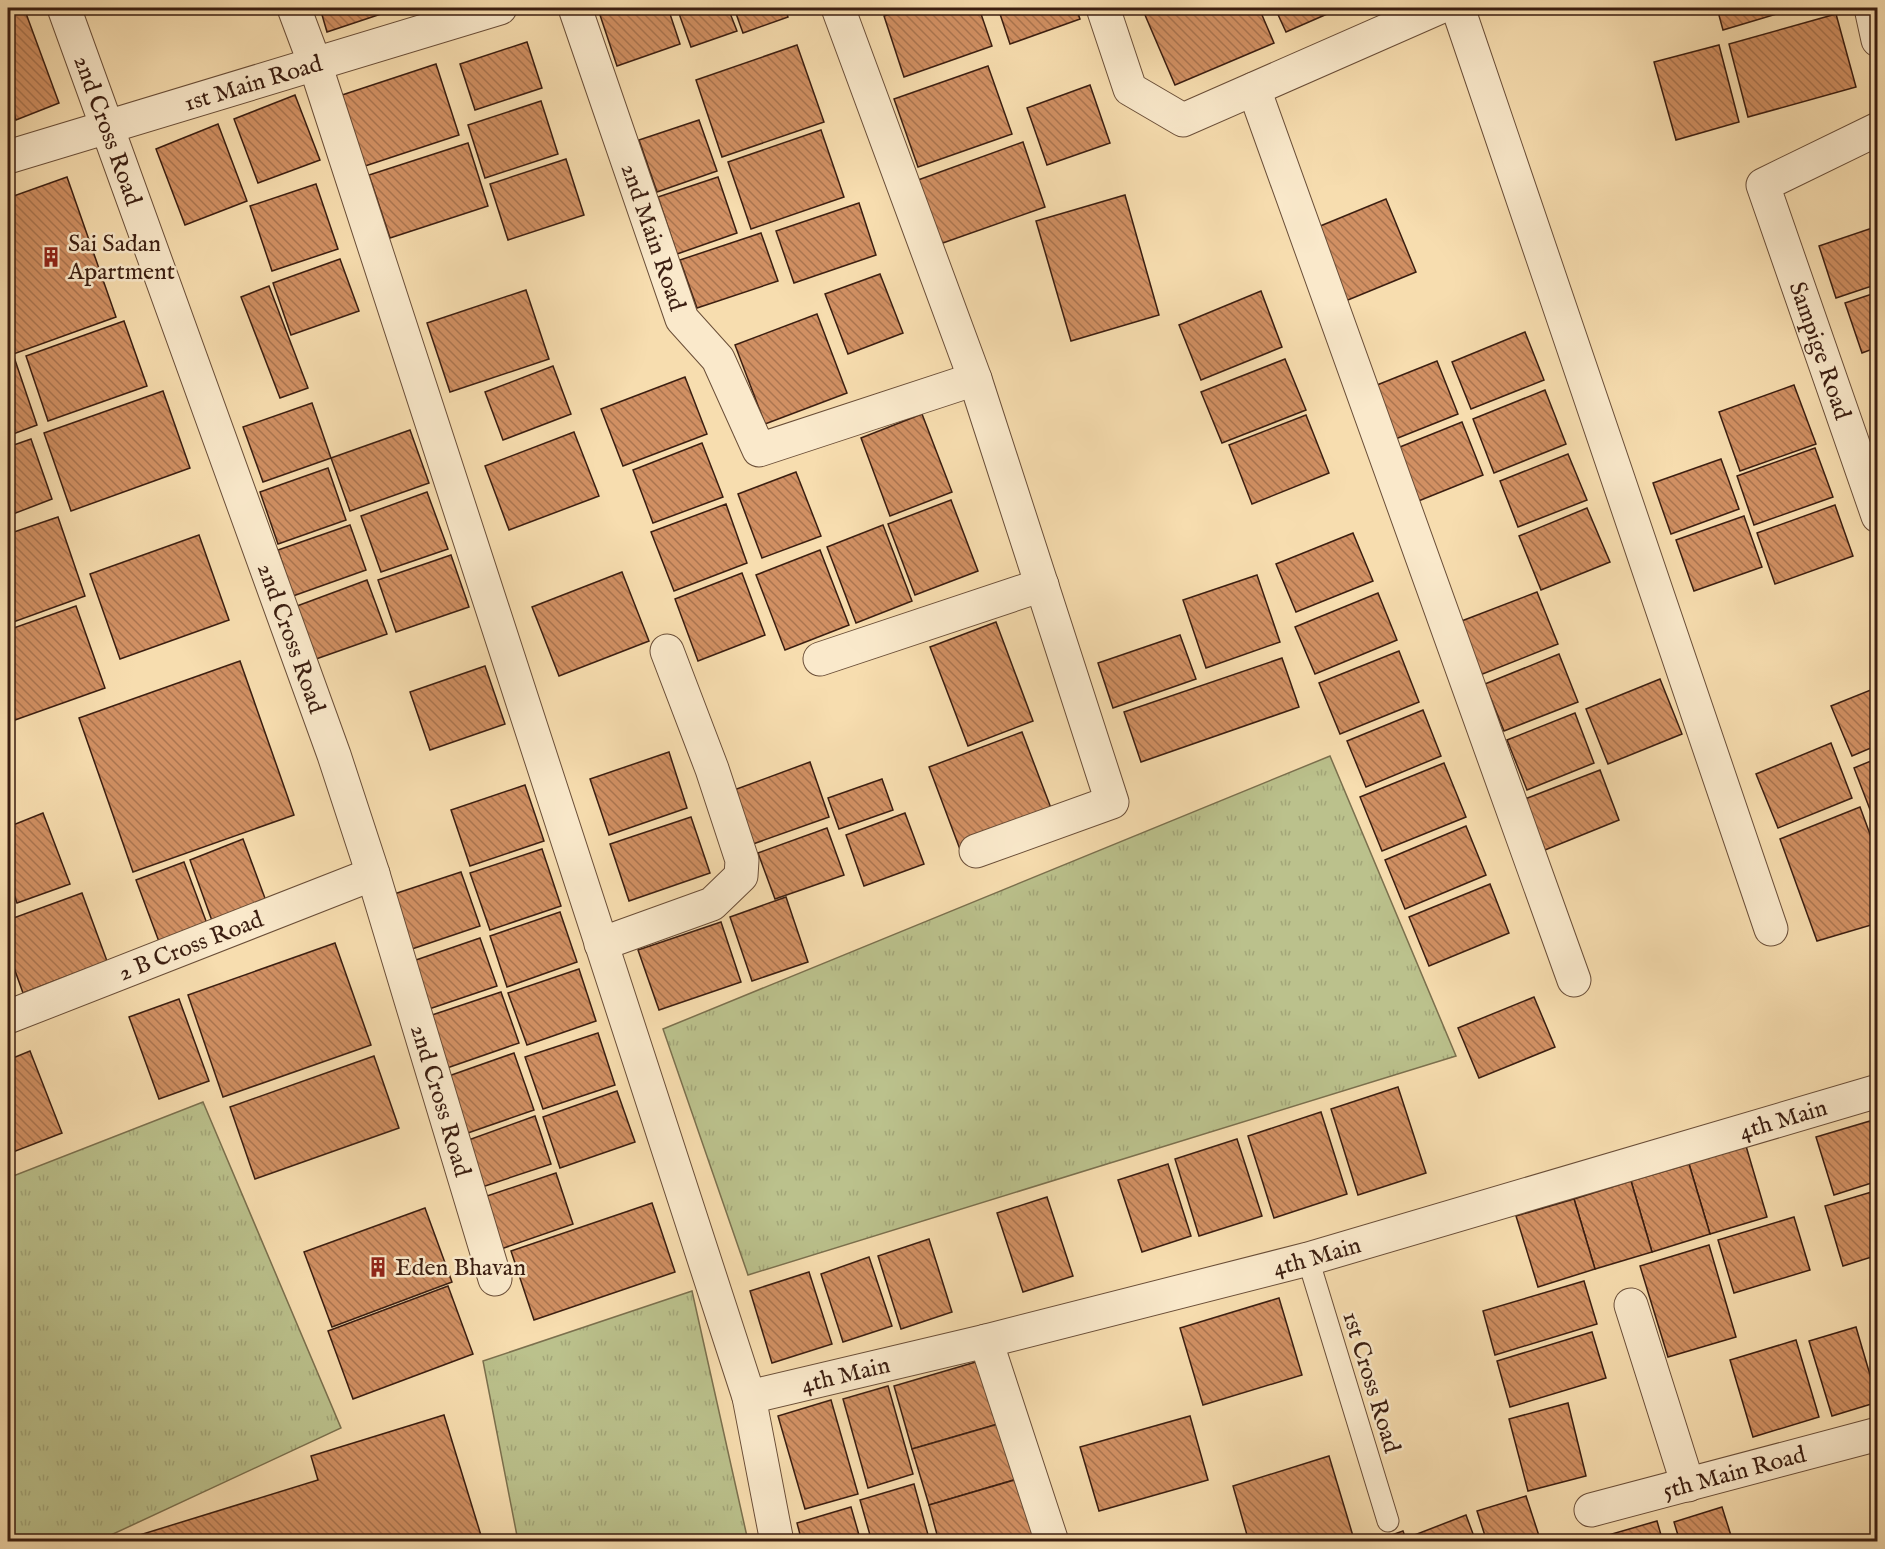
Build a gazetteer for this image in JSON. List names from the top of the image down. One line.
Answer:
{"streets":{"street":["1st Main Road","2nd Cross Road","2nd Main Road","Sampige Road","2 B Cross Road","4th Main","5th Main Road"],"lane":["1st Cross Road"]},"crossings":[["1st Main Road","2nd Cross Road"],["2nd Cross Road","2 B Cross Road"],["4th Main","1st Cross Road"]],"places":{"building":["Sai Sadan Apartment","Eden Bhavan"]}}
